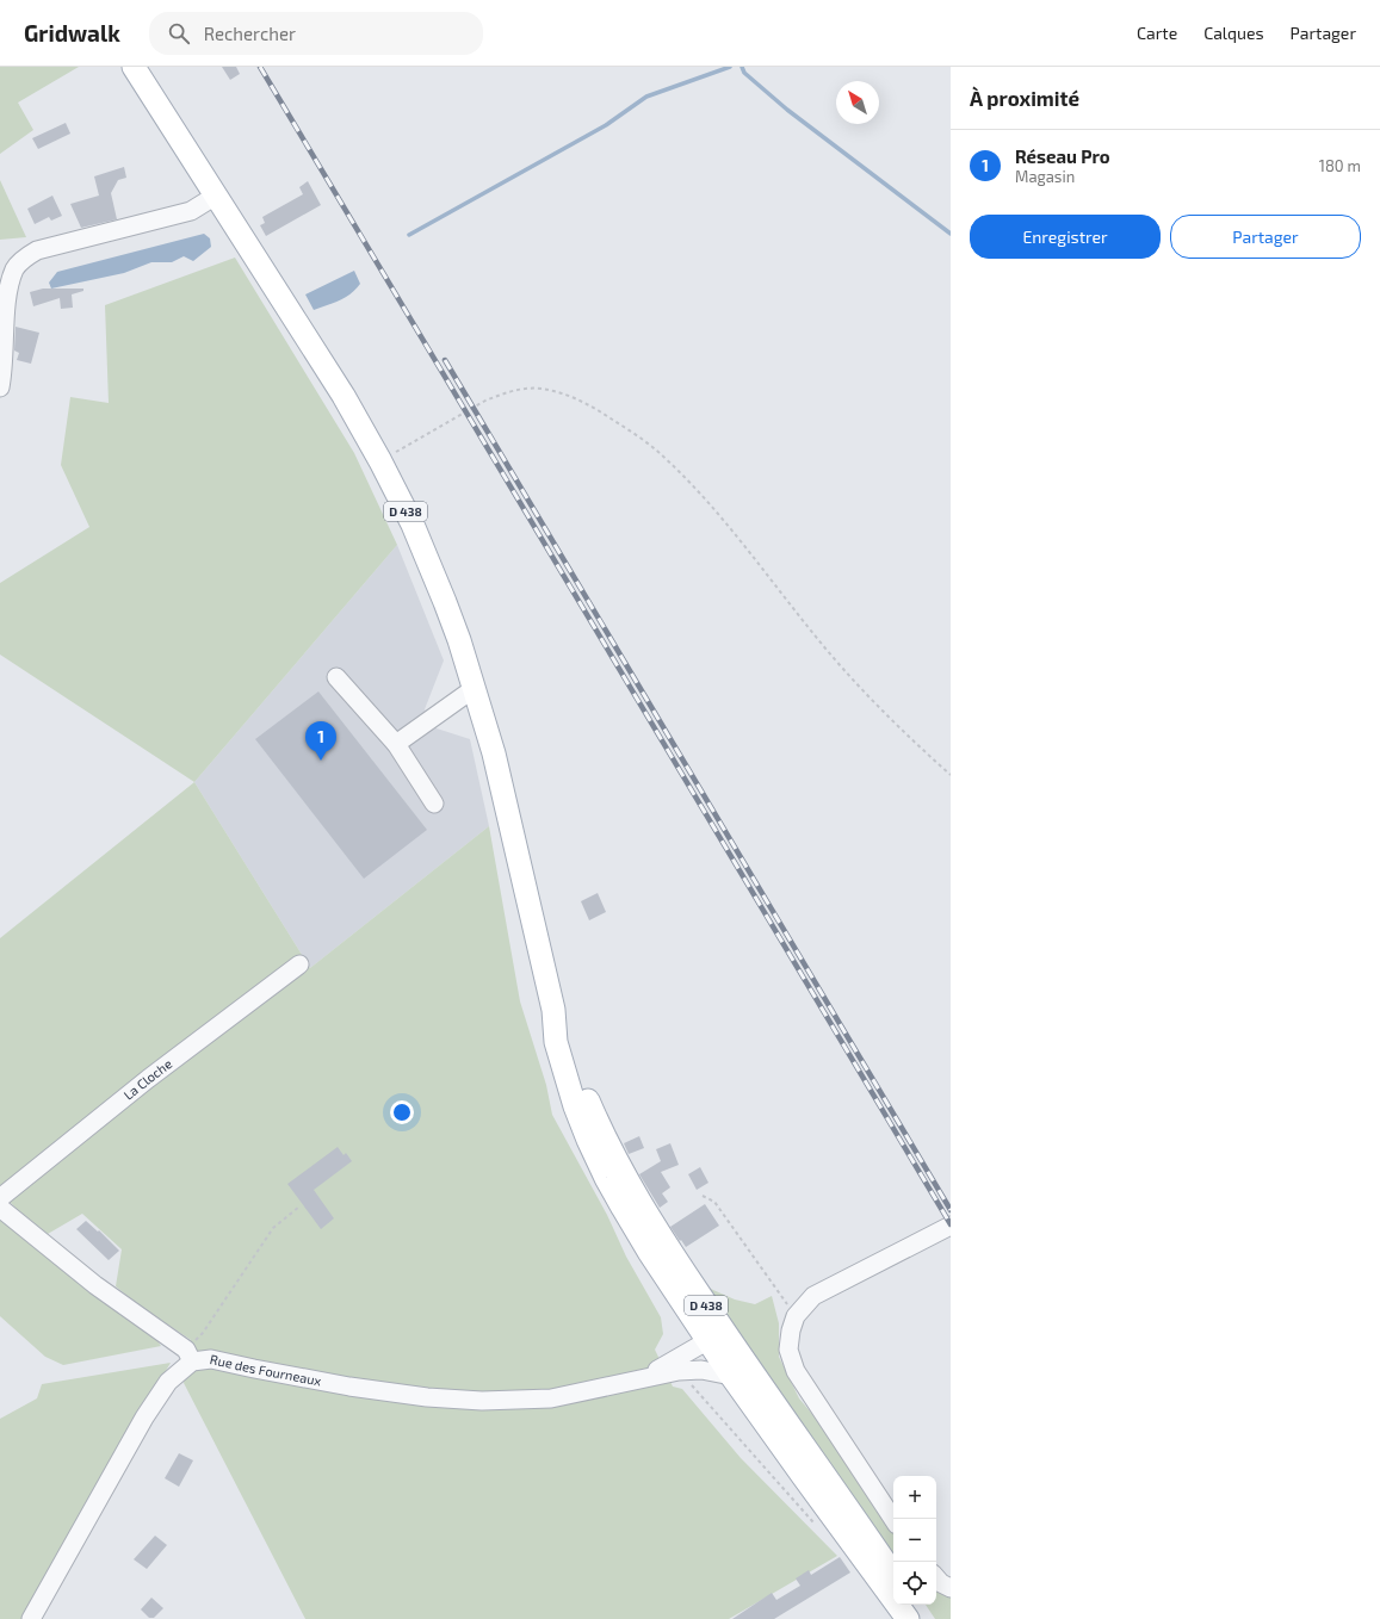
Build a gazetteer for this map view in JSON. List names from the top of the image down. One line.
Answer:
{"streets":{"main road":["D 438"],"street":["La Cloche","Rue des Fourneaux"]},"crossings":[["D 438","Rue des Fourneaux"]],"north":"top left","page":{"header":"Gridwalk","search":"Rechercher","nav":["Carte","Calques","Partager"],"heading":"À proximité","list":[{"mark":"1","name":"Réseau Pro","note":"Magasin","value":"180 m"}],"buttons":["Enregistrer","Partager"],"pins":"1","map_buttons":["+","−"]}}
